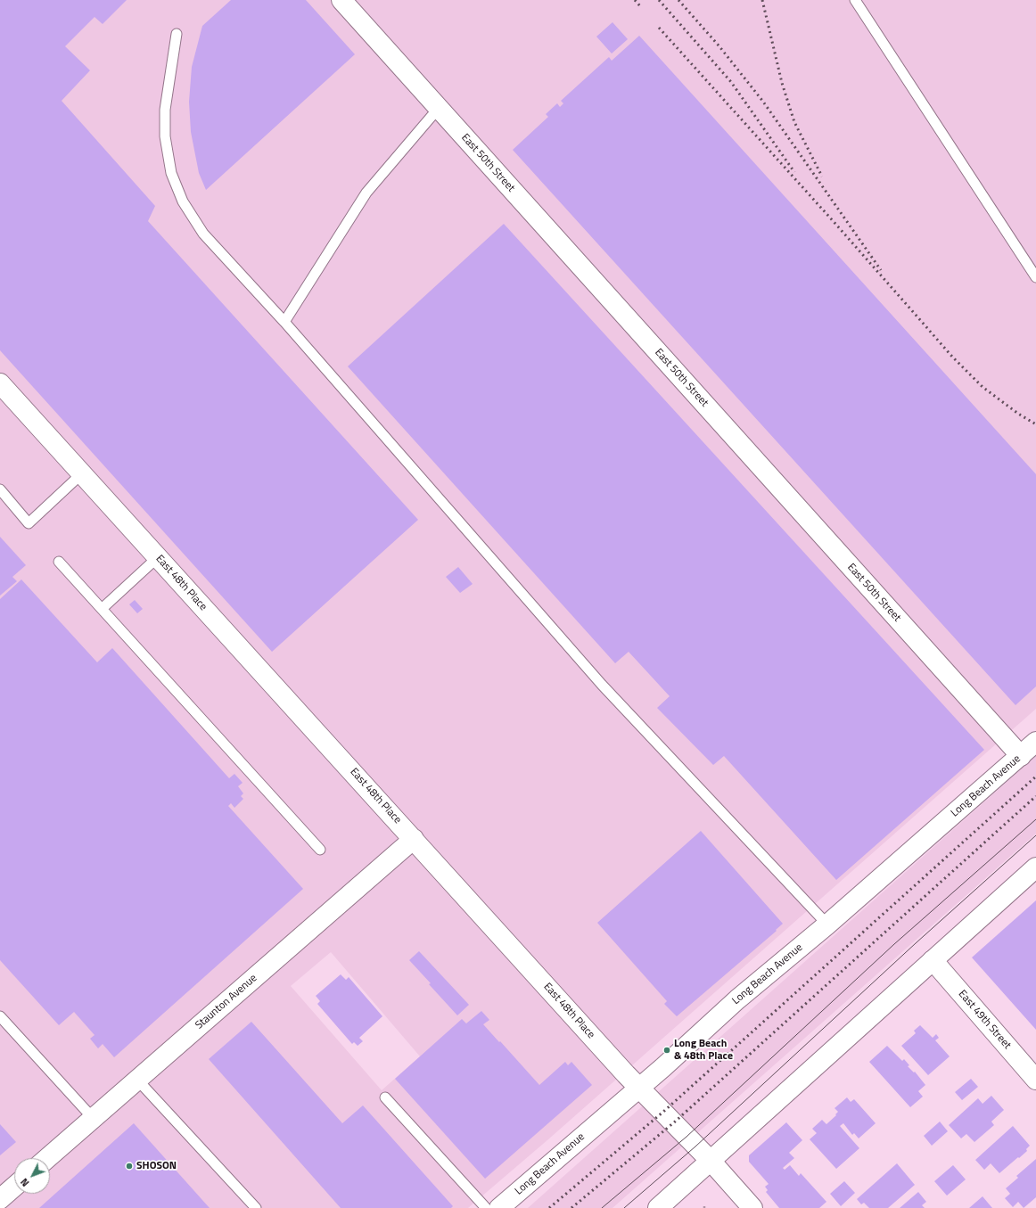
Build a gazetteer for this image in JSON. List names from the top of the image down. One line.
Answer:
{"streets":{"street":["East 50th Street","East 48th Place","Long Beach Avenue","Staunton Avenue","East 49th Street"]},"crossings":[["East 50th Street","Long Beach Avenue"],["East 48th Place","Long Beach Avenue"],["East 48th Place","Staunton Avenue"]],"places":["Long Beach & 48th Place","SHOSON"],"north":"bottom left"}
